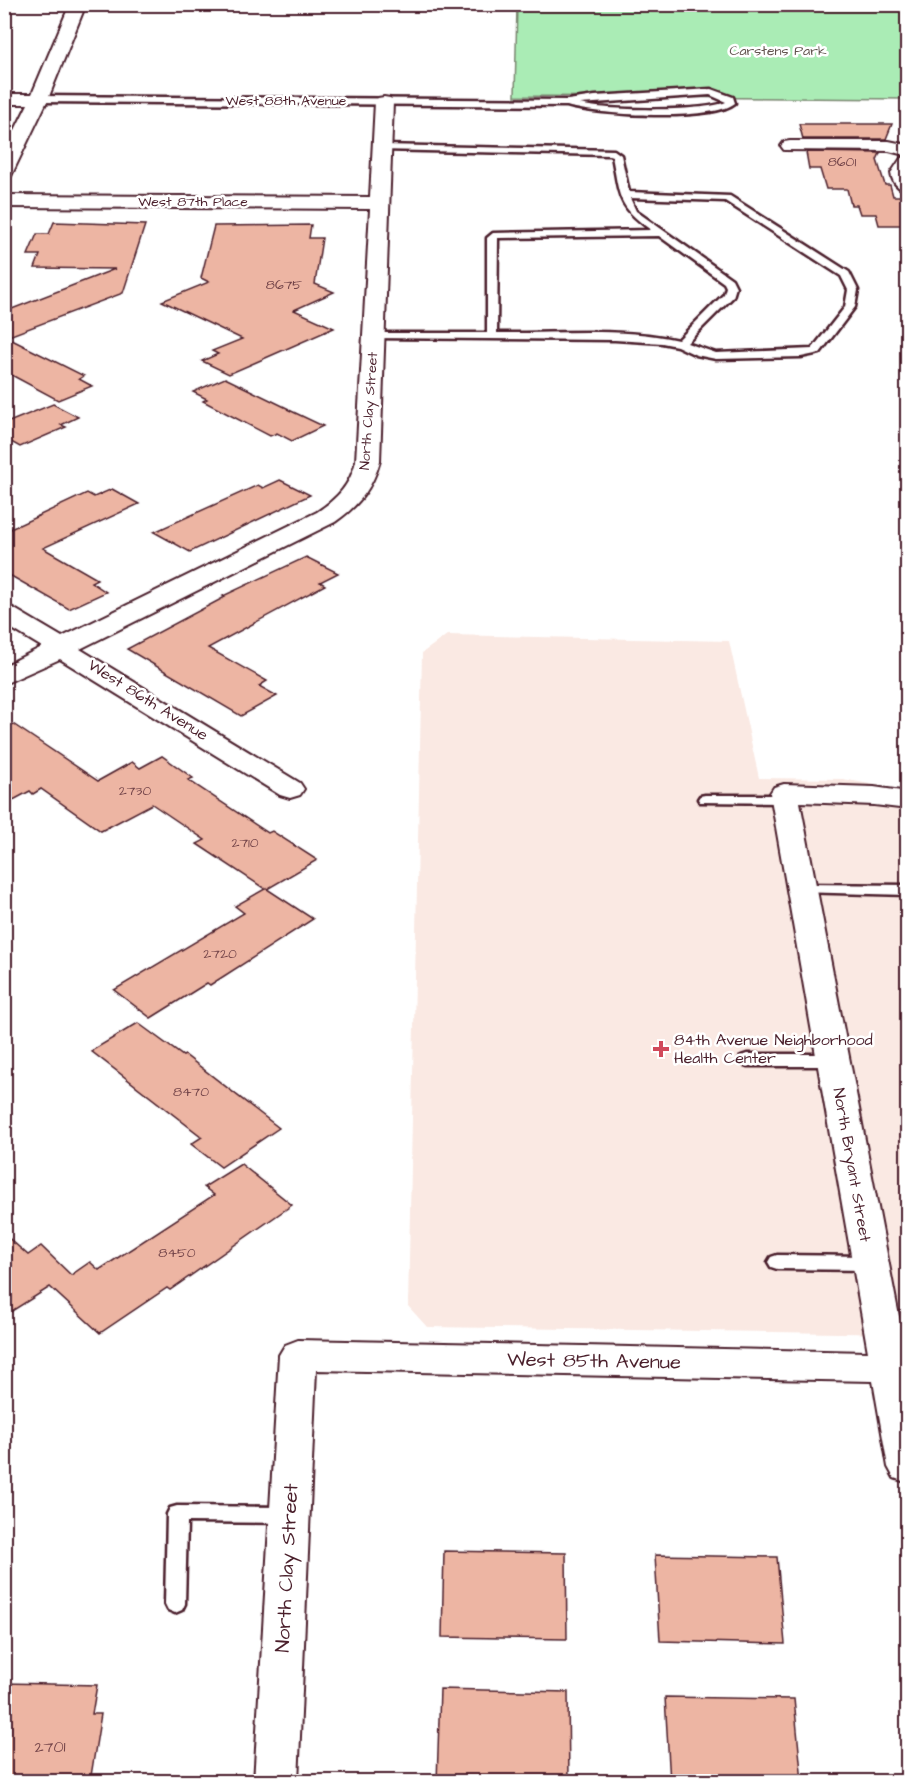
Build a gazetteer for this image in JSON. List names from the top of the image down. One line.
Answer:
{"streets":{"street":["West 88th Avenue","West 87th Place","North Clay Street","West 86th Avenue","North Bryant Street","West 85th Avenue"]},"crossings":[["West 88th Avenue","North Clay Street"],["West 87th Place","North Clay Street"],["North Clay Street","West 86th Avenue"],["North Clay Street","West 85th Avenue"],["North Bryant Street","West 85th Avenue"]],"parks":["Carstens Park"],"places":{"health":["84th Avenue Neighborhood Health Center"]},"house_numbers":["8601","8675","2730","2710","2720","8470","8450","2701"]}
